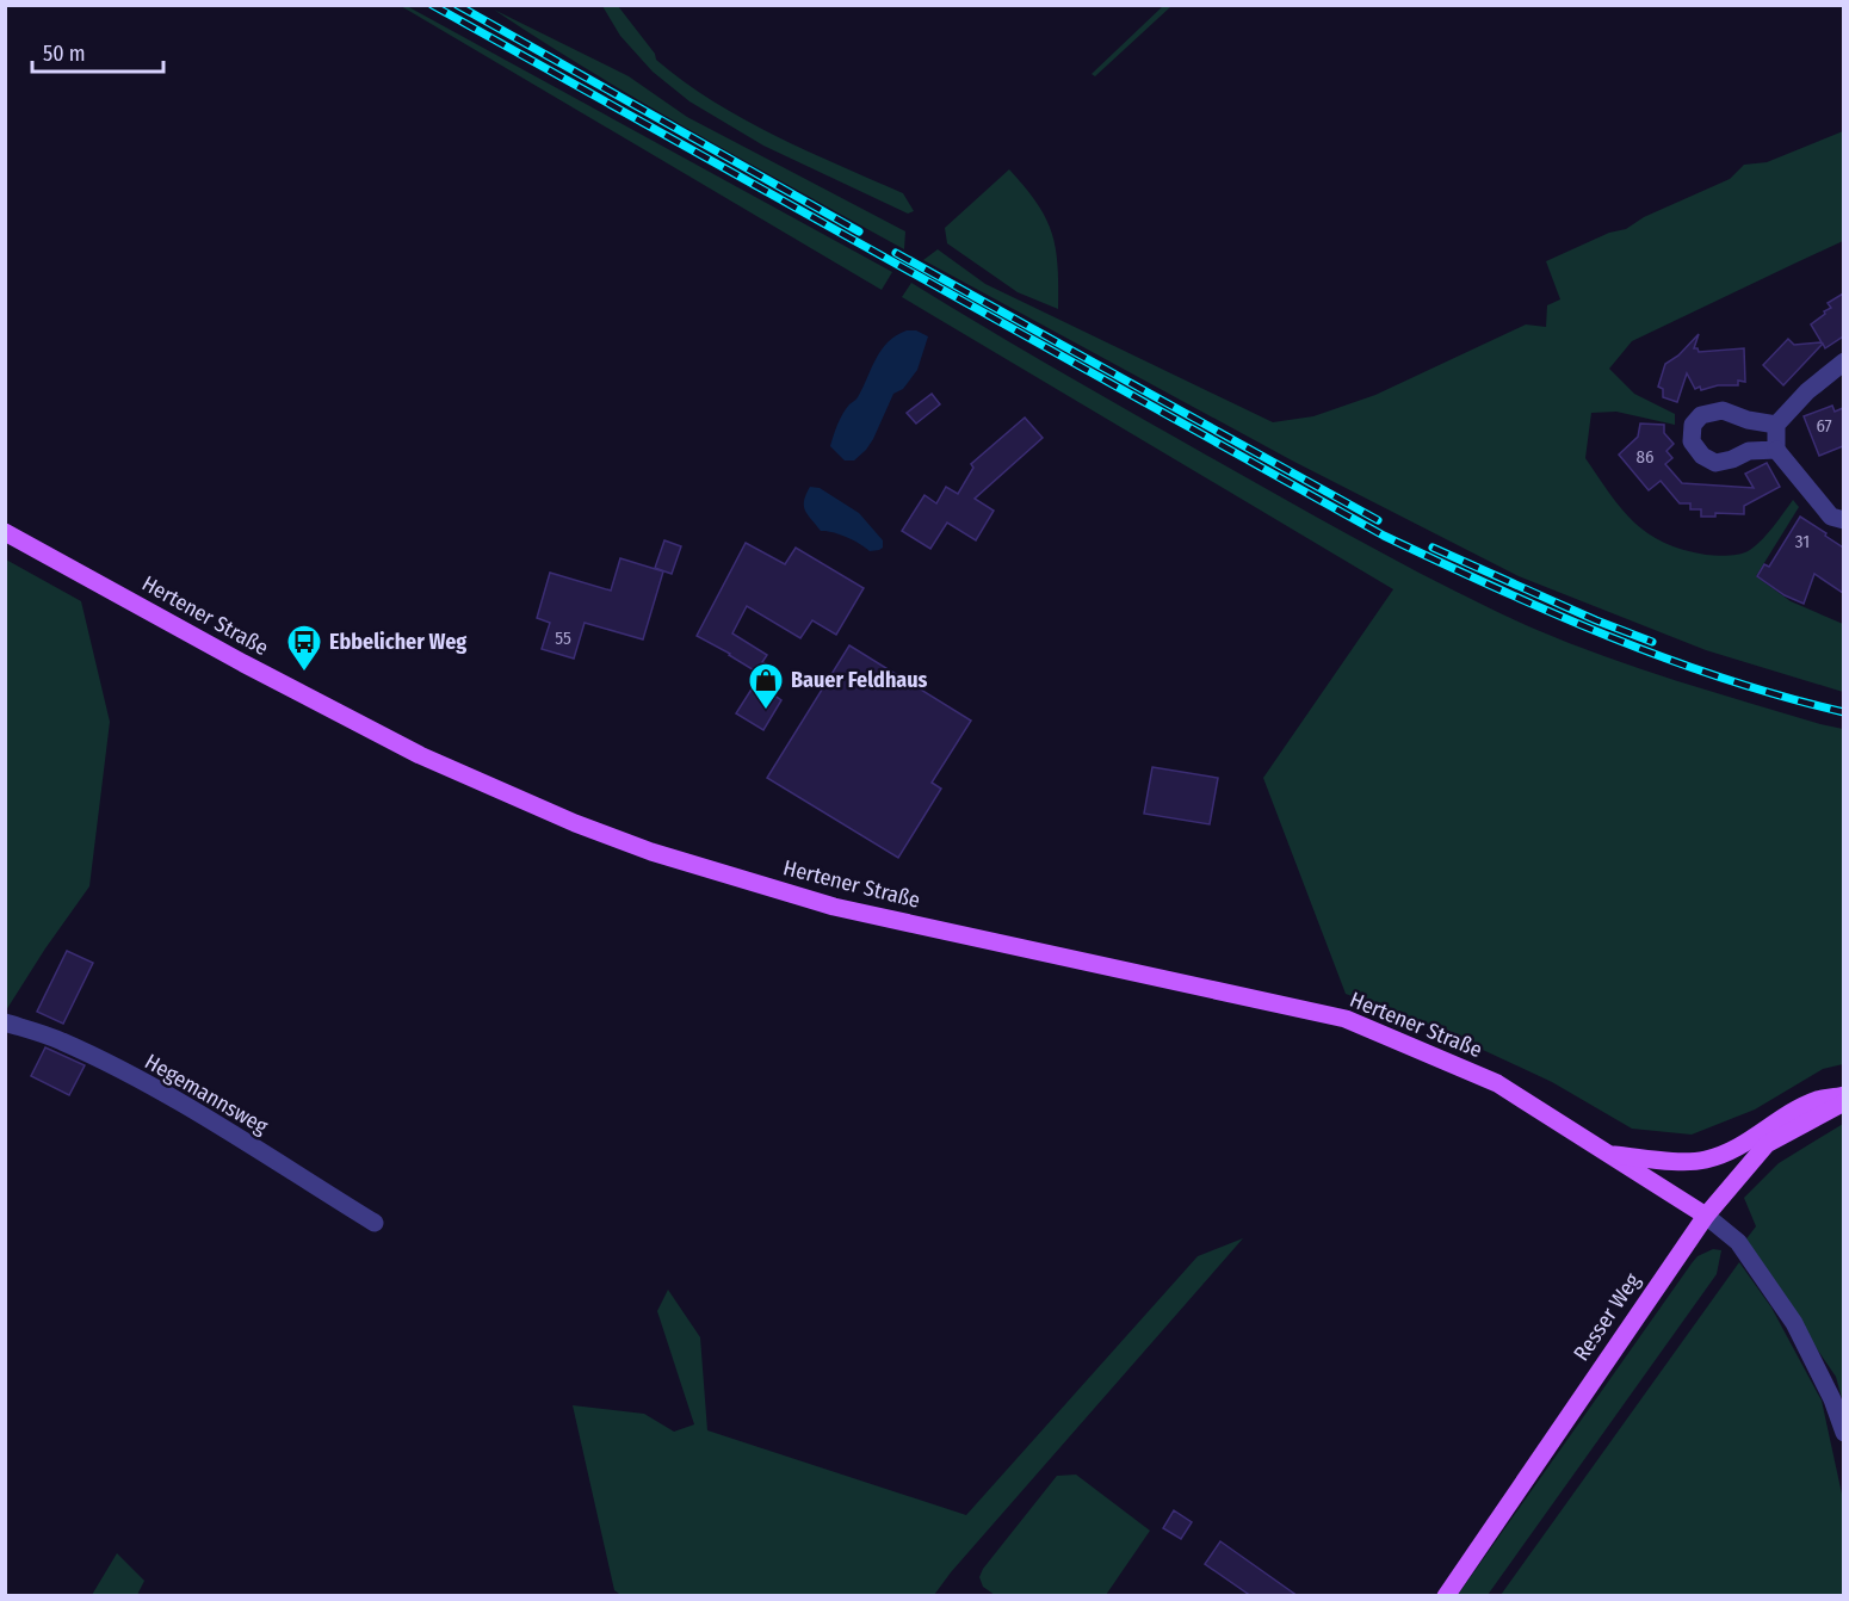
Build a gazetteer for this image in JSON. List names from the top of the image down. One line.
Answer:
{"streets":{"main road":["Hertener Straße","Resser Weg"],"street":["Hegemannsweg"]},"crossings":[["Hertener Straße","Resser Weg"]],"places":{"bus stop":["Ebbelicher Weg"],"shop":["Bauer Feldhaus"]},"house_numbers":["67","86","31","55"],"scale_bar":"50 m"}
